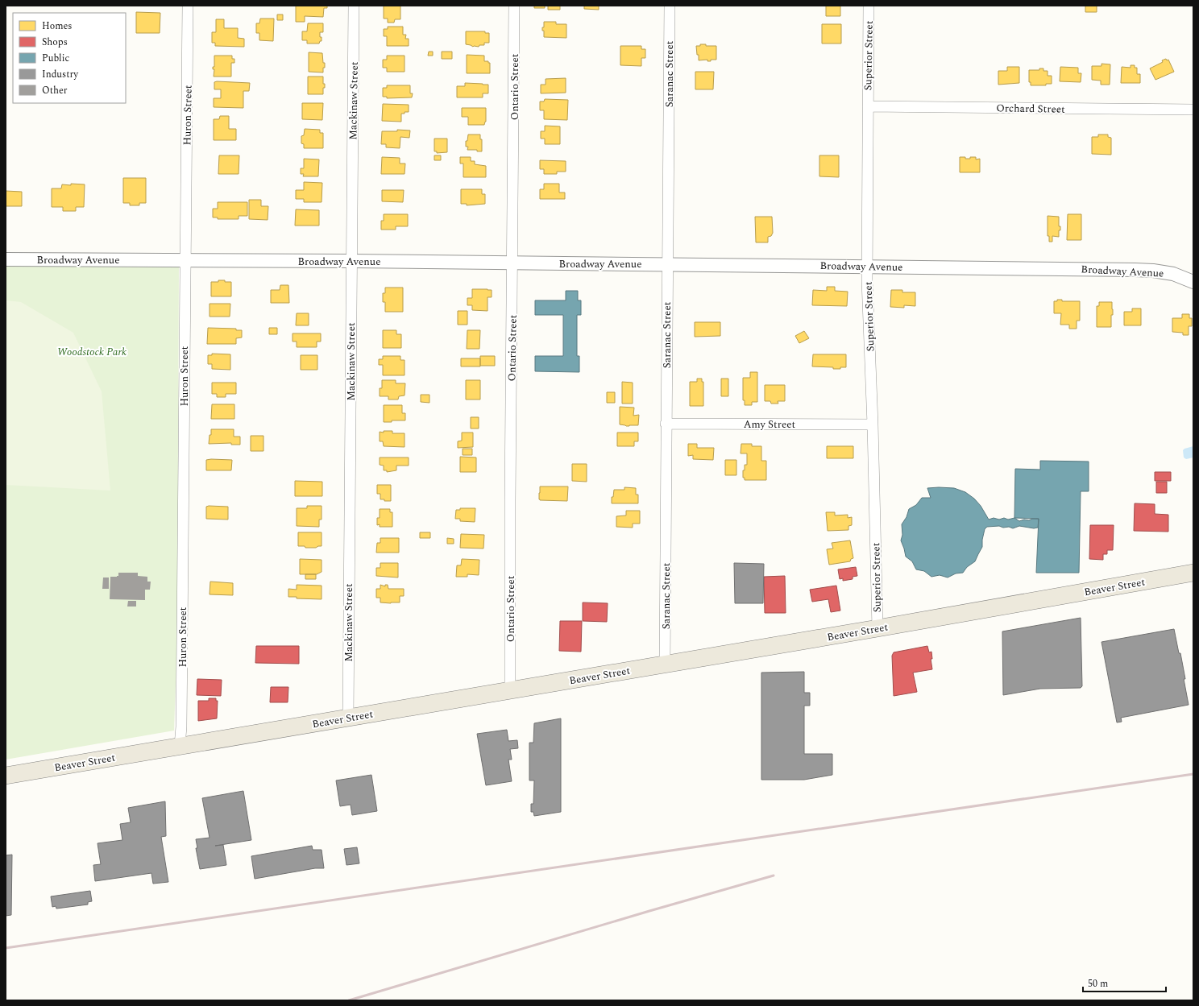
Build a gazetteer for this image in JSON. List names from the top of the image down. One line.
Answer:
{"streets":{"main road":["Beaver Street"],"street":["Superior Street","Saranac Street","Ontario Street","Mackinaw Street","Orchard Street","Huron Street","Broadway Avenue","Amy Street"]},"crossings":[["Superior Street","Orchard Street"],["Superior Street","Broadway Avenue"],["Superior Street","Amy Street"],["Superior Street","Beaver Street"],["Saranac Street","Broadway Avenue"],["Saranac Street","Amy Street"],["Saranac Street","Beaver Street"],["Ontario Street","Broadway Avenue"],["Ontario Street","Beaver Street"],["Mackinaw Street","Broadway Avenue"],["Mackinaw Street","Beaver Street"],["Huron Street","Broadway Avenue"],["Huron Street","Beaver Street"]],"parks":["Woodstock Park"],"legend":["Homes","Shops","Public","Industry","Other"],"scale_bar":"50 m"}
